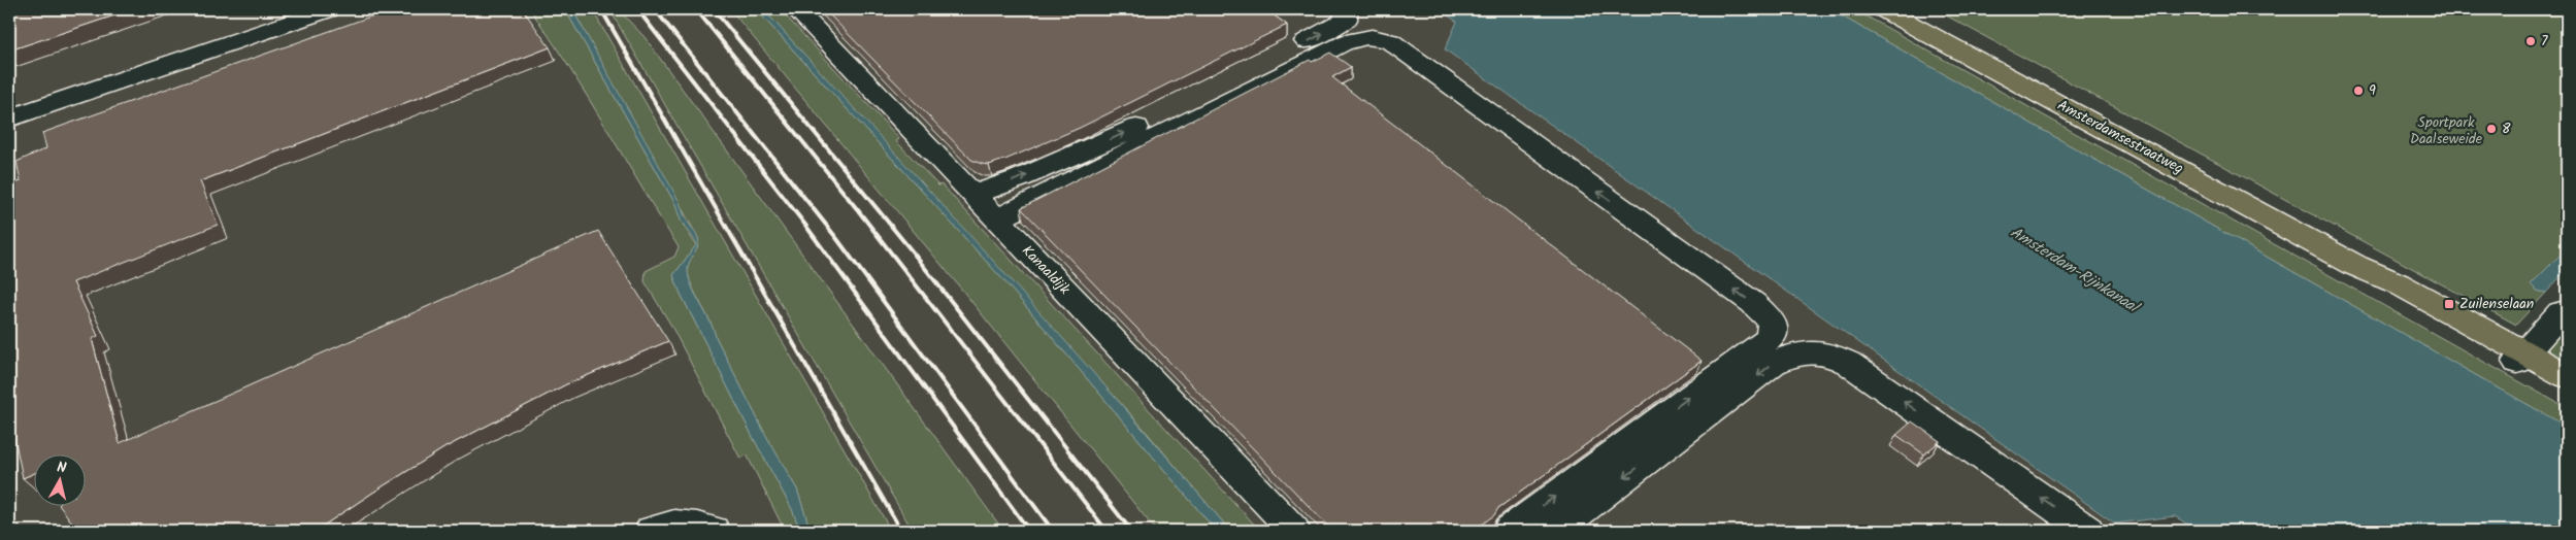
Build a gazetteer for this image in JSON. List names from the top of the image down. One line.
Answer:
{"streets":{"main road":["Amsterdamsestraatweg"],"street":["Kanaaldijk"]},"water":["Amsterdam-Rijnkanaal"],"parks":["Sportpark Daalseweide"],"places":{"other":["7","9","8"],"transit":["Zuilenselaan"]},"north":"top"}
